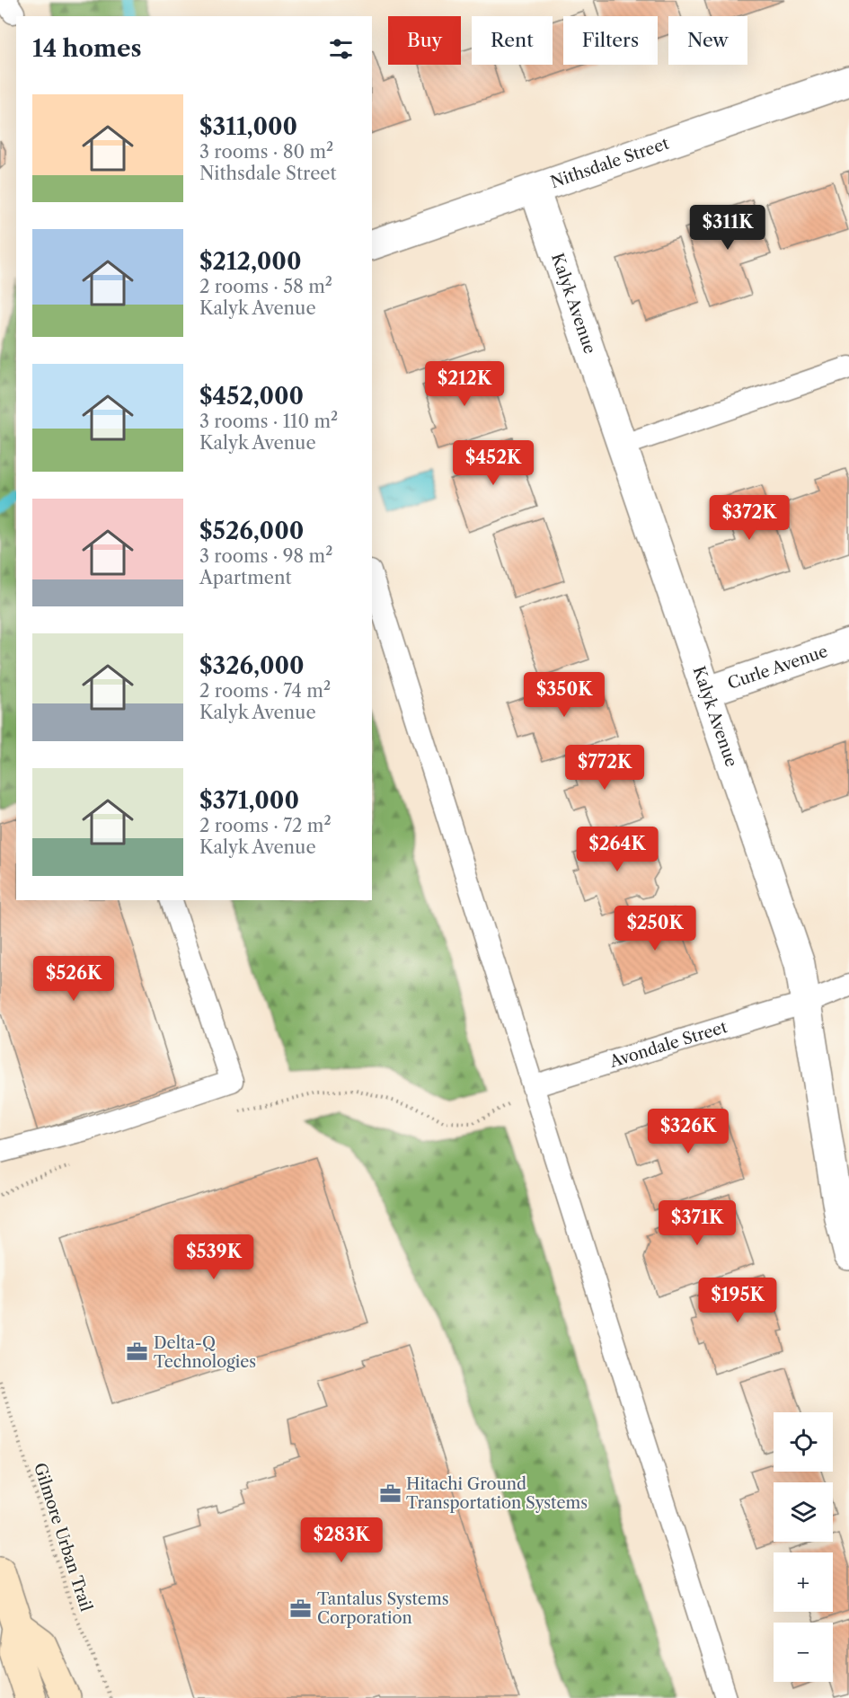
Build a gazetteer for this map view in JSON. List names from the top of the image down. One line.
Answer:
{"streets":{"street":["Nithsdale Street","Kalyk Avenue","Curle Avenue"],"lane":["Avondale Street"],"path":["Gilmore Urban Trail"]},"crossings":[["Nithsdale Street","Kalyk Avenue"],["Kalyk Avenue","Curle Avenue"],["Kalyk Avenue","Avondale Street"]],"places":{"office":["Delta-Q Technologies","Hitachi Ground Transportation Systems","Tantalus Systems Corporation"]},"page":{"chip":["Buy","Rent","Filters","New"],"heading":"14 homes","list":[{"name":"$311,000","note":"3 rooms · 80 m² · Nithsdale Street"},{"name":"$212,000","note":"2 rooms · 58 m² · Kalyk Avenue"},{"name":"$452,000","note":"3 rooms · 110 m² · Kalyk Avenue"},{"name":"$526,000","note":"3 rooms · 98 m² · Apartment"},{"name":"$326,000","note":"2 rooms · 74 m² · Kalyk Avenue"},{"name":"$371,000","note":"2 rooms · 72 m² · Kalyk Avenue"}],"price":["$311K","$212K","$452K","$372K","$350K","$772K","$264K","$250K","$526K","$326K","$371K","$539K","$195K","$283K"],"map_buttons":["+","−"]}}
